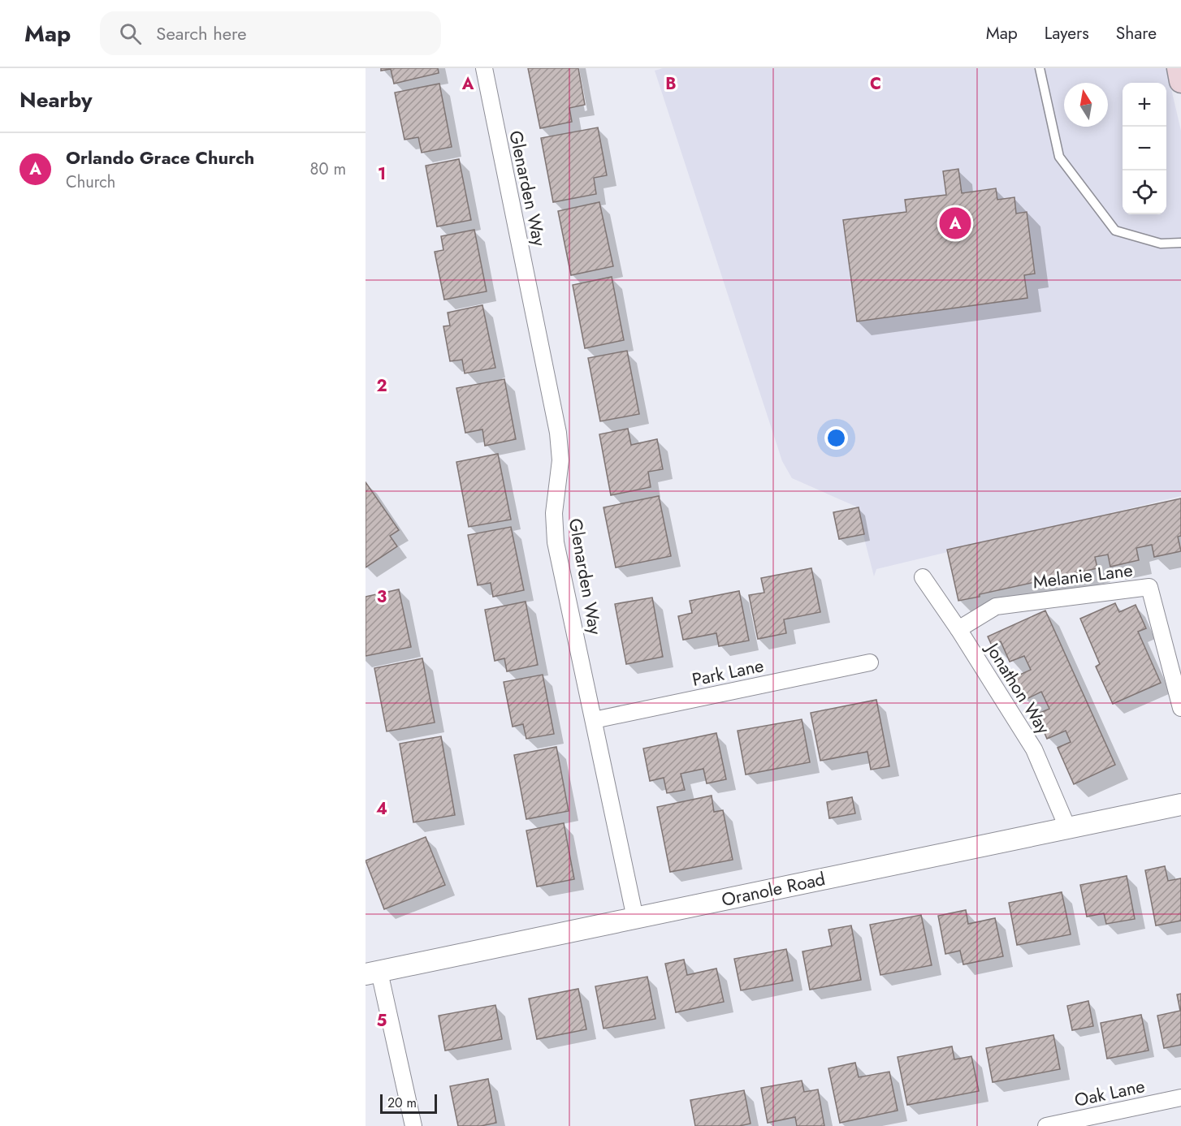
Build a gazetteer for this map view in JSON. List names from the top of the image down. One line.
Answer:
{"streets":{"street":["Glenarden Way","Melanie Lane","Park Lane","Jonathon Way","Oranole Road","Oak Lane"]},"crossings":[["Glenarden Way","Park Lane"],["Glenarden Way","Oranole Road"],["Melanie Lane","Jonathon Way"],["Jonathon Way","Oranole Road"]],"scale_bar":"20 m","north":"top","page":{"header":"Map","search":"Search here","nav":["Map","Layers","Share"],"heading":"Nearby","map_buttons":["+","−"],"list":[{"mark":"A","name":"Orlando Grace Church","note":"Church","value":"80 m"}],"pins":"A","scale":"20 m"},"grid":{"columns":["A","B","C"],"rows":["1","2","3","4","5"]}}
